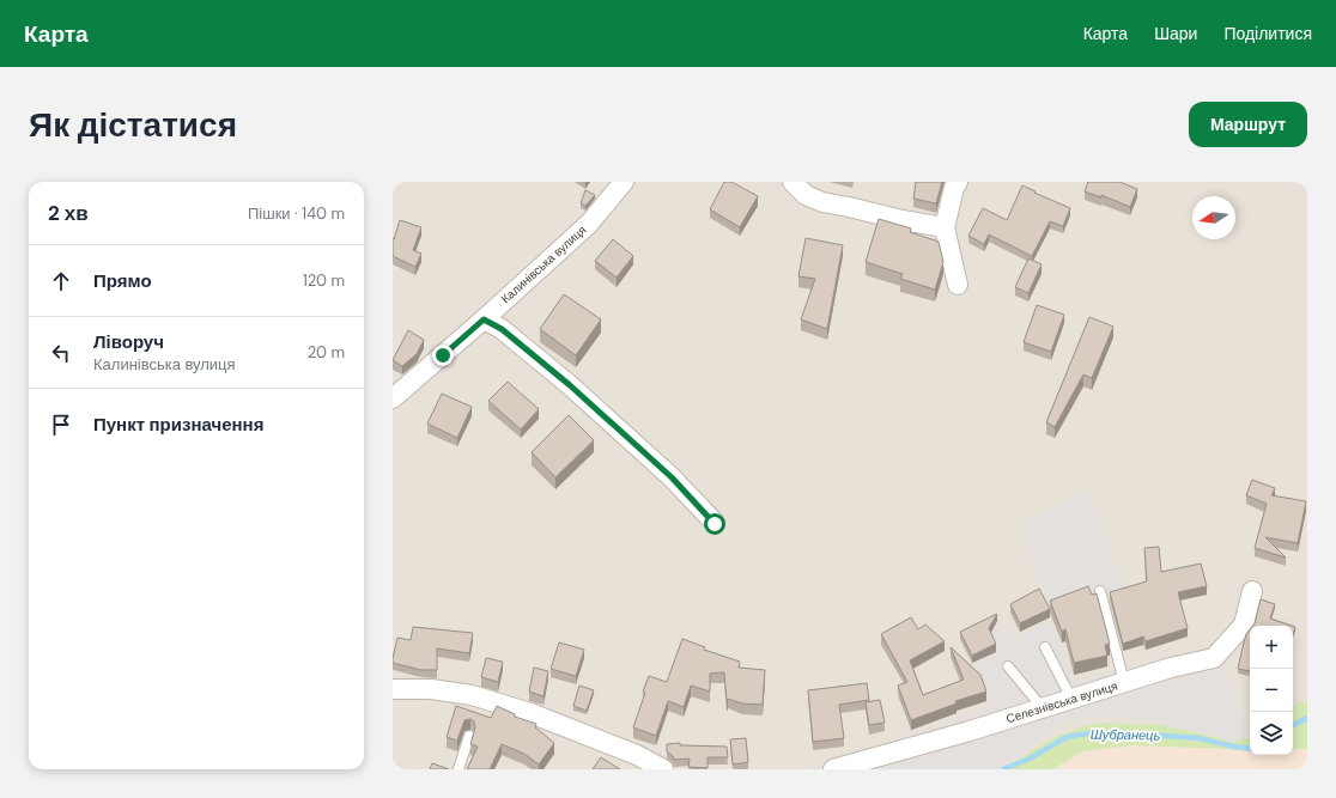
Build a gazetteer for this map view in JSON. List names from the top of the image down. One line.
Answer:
{"streets":{"street":["Калинівська вулиця","Селезнівська вулиця"]},"water":["Шубранець"],"north":"left","page":{"header":"Карта","nav":["Карта","Шари","Поділитися"],"buttons":"Маршрут","title":"Як дістатися","heading":["2 хв","Пішки · 140 m"],"list":[["Прямо","120 m"],["Ліворуч","Калинівська вулиця","20 m"],"Пункт призначення"],"map_buttons":["+","−"]}}
